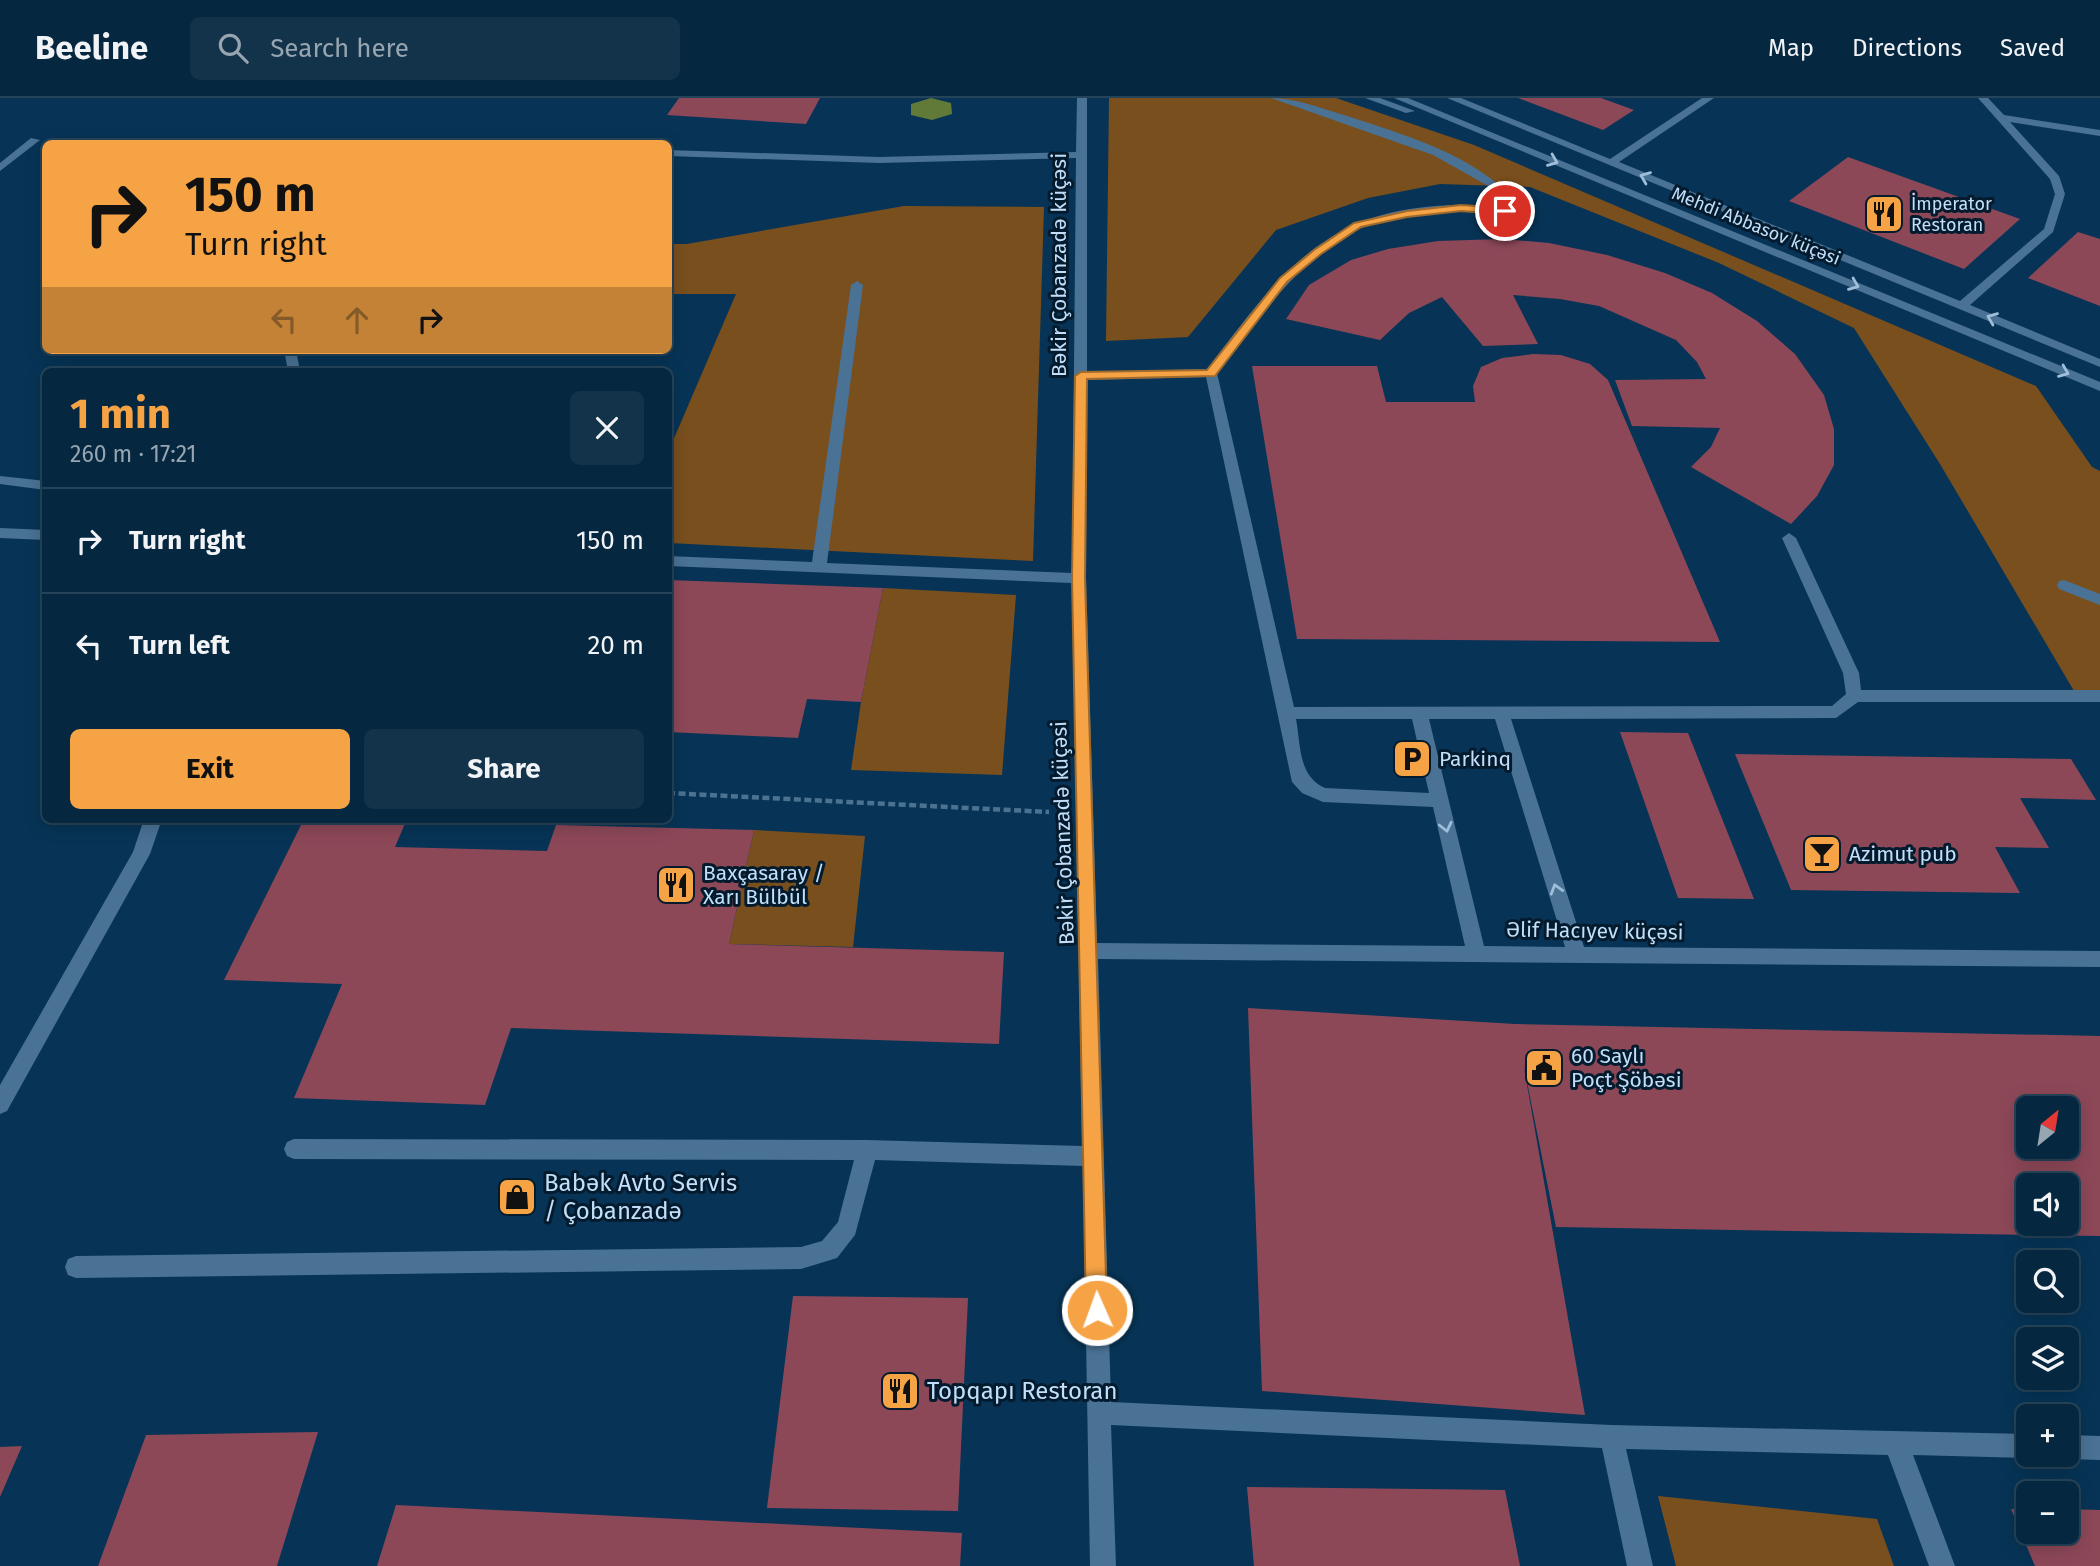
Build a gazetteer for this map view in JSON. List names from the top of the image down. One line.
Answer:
{"streets":{"street":["Mehdi Abbasov küçəsi","Bəkir Çobanzadə küçəsi","Əlif Hacıyev küçəsi"]},"crossings":[["Bəkir Çobanzadə küçəsi","Əlif Hacıyev küçəsi"]],"places":{"restaurant":["İmperator Restoran","Baxçasaray / Xarı Bülbül","Topqapı Restoran"],"parking":["Parkinq"],"bar":["Azimut pub"],"public building":["60 Saylı Poçt Şöbəsi"],"shop":["Babək Avto Servis / Çobanzadə"]},"north":"top right","page":{"header":"Beeline","search":"Search here","nav":["Map","Directions","Saved"],"turn":["150 m","Turn right"],"heading":["1 min","260 m · 17:21"],"list":[{"name":"Turn right","value":"150 m"},{"name":"Turn left","value":"20 m"}],"buttons":["Exit","Share"],"map_buttons":["+","−"]}}
